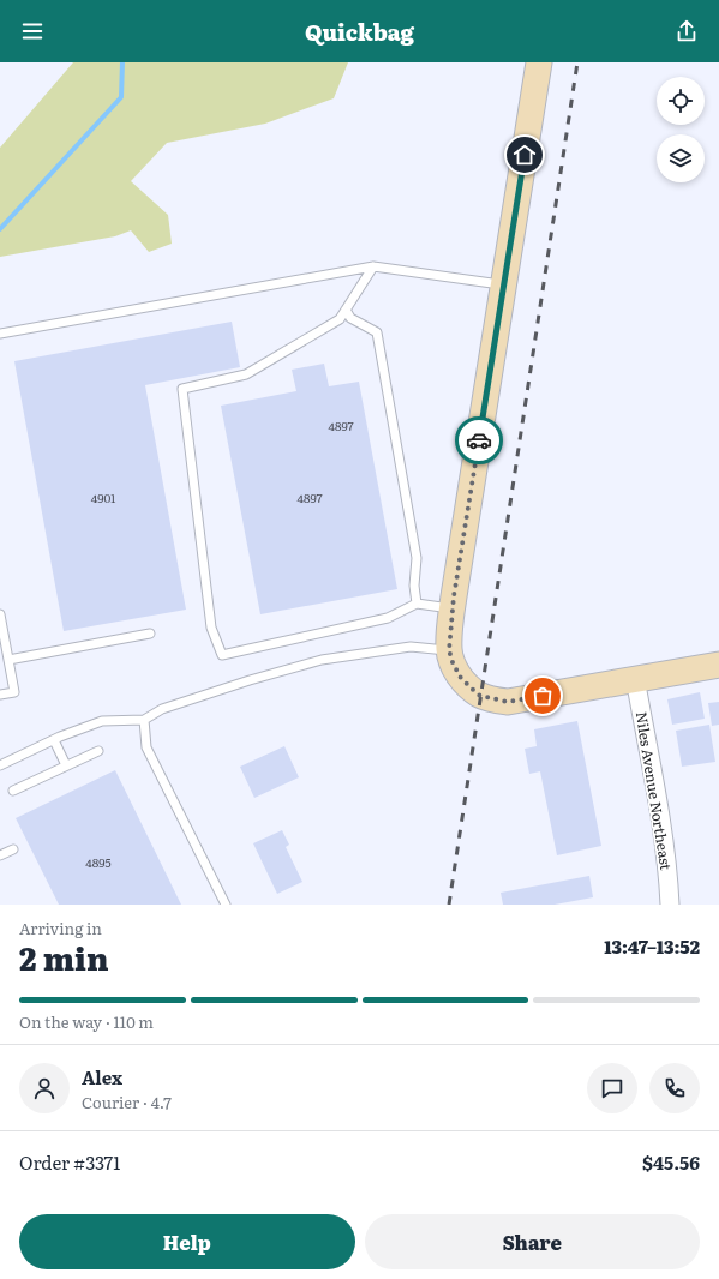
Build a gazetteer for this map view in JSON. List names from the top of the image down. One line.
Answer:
{"streets":{"street":["Niles Avenue Northeast"]},"house_numbers":["4897","4901","4897","4895"],"page":{"header":"Quickbag","heading":["2 min","Arriving in","13:47–13:52"],"panel":["Alex","Courier · 4.7","Order #3371","$45.56"],"bar":"On the way · 110 m","buttons":["Help","Share"]}}
